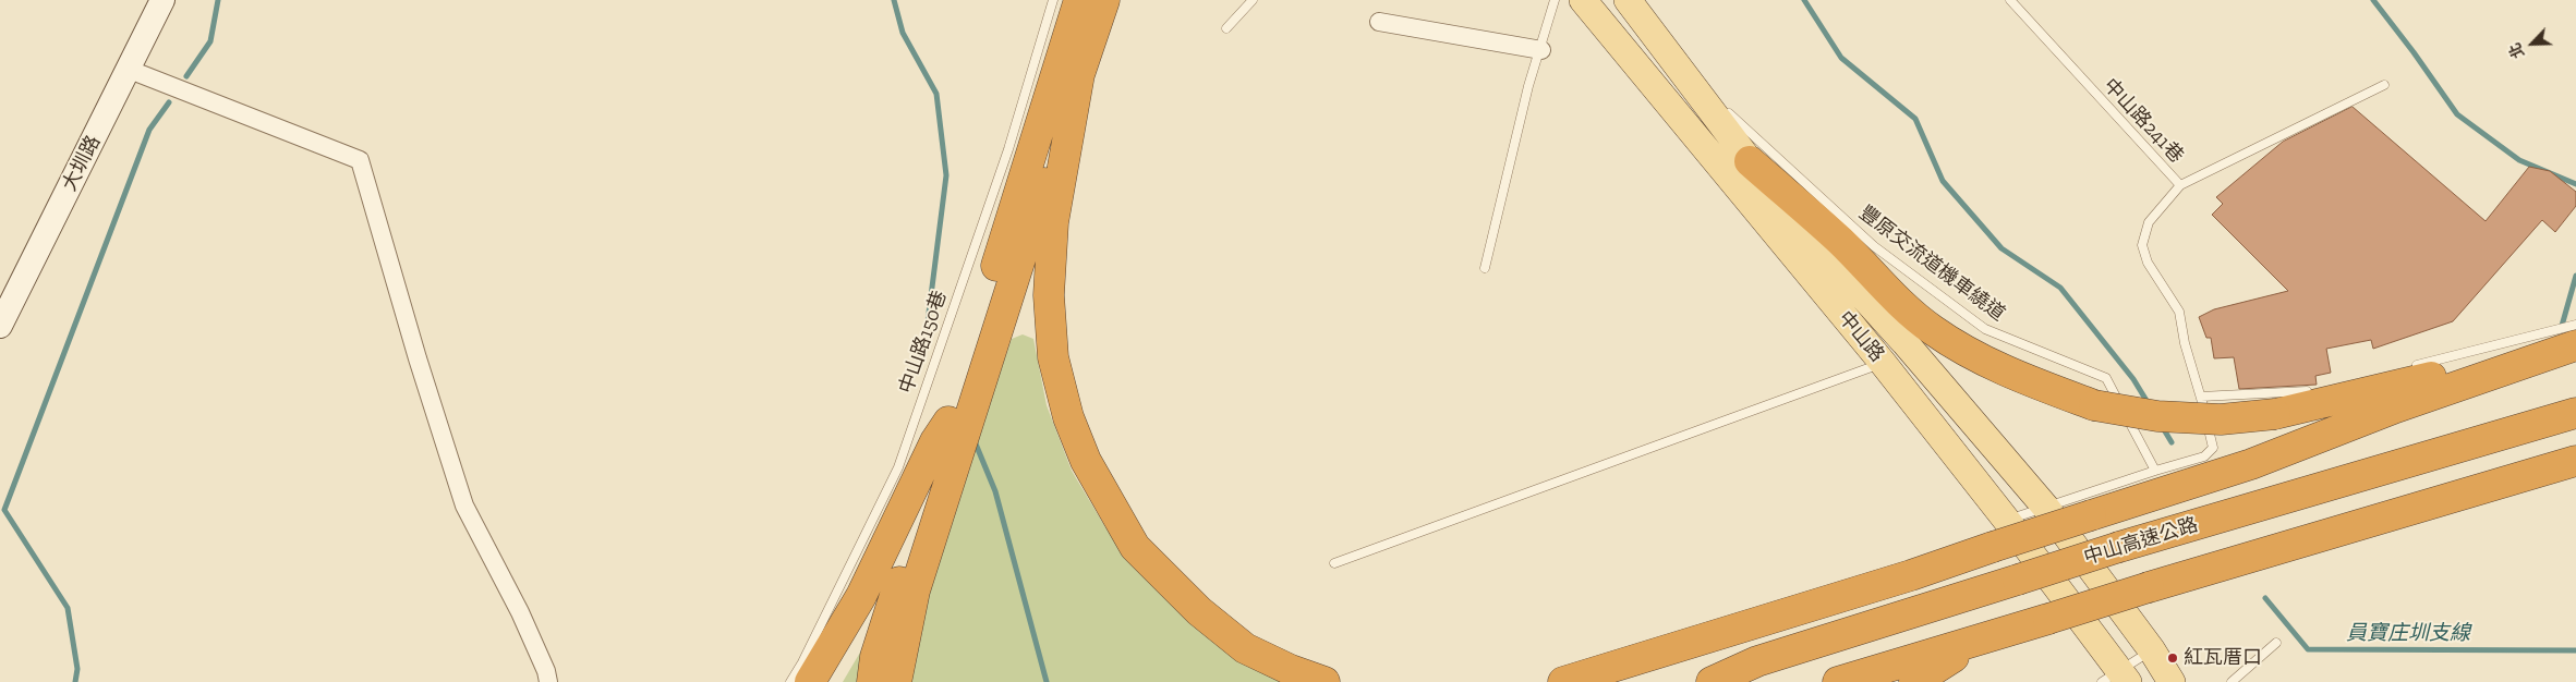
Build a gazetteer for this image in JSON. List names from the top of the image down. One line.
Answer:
{"streets":{"highway":["中山高速公路"],"main road":["中山路"],"street":["大圳路"],"lane":["中山路241巷","豐原交流道機車繞道","中山路150巷"]},"crossings":[["中山路241巷","豐原交流道機車繞道"],["中山路241巷","中山路"],["豐原交流道機車繞道","中山路"]],"water":["員寶庄圳支線"],"places":["紅瓦厝口"],"north":"bottom left"}
